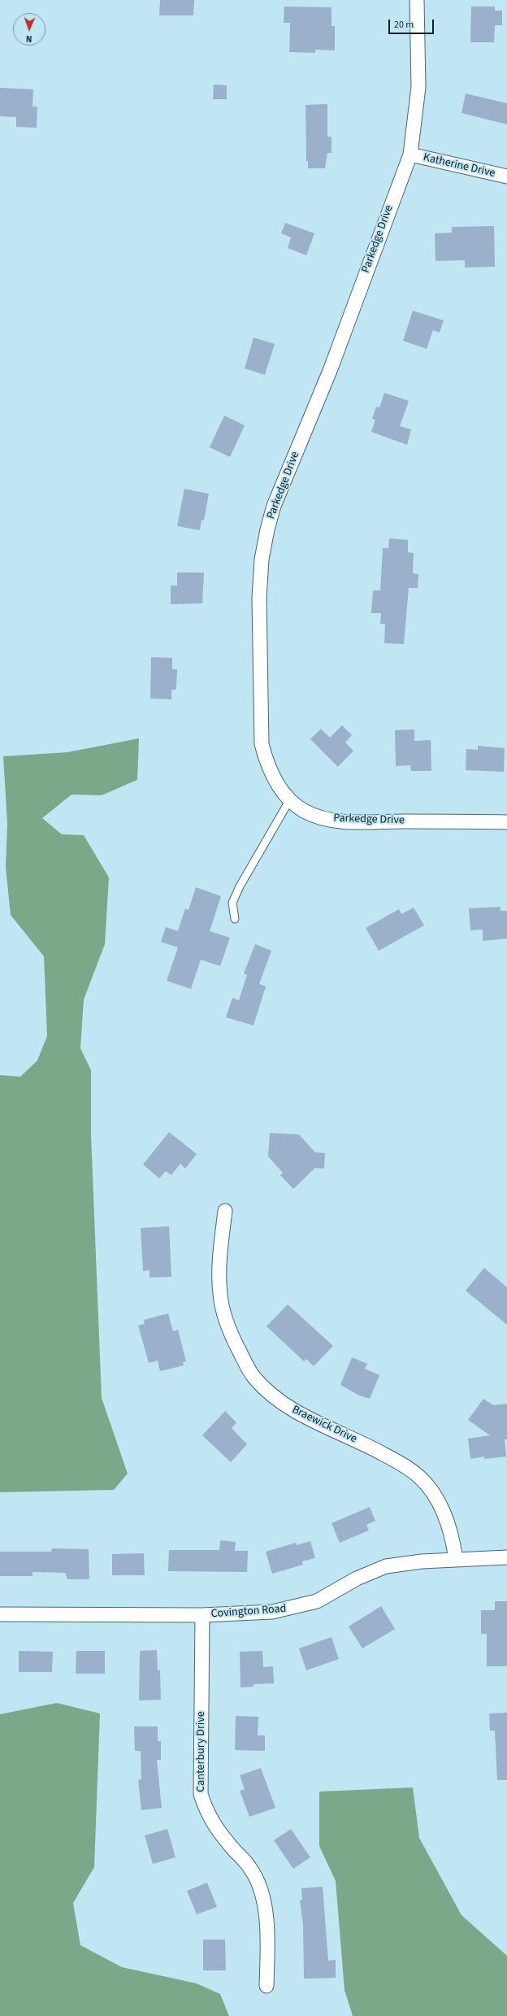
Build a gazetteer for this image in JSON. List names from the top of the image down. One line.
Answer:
{"streets":{"street":["Katherine Drive","Parkedge Drive","Braewick Drive","Covington Road","Canterbury Drive"]},"crossings":[["Katherine Drive","Parkedge Drive"],["Braewick Drive","Covington Road"],["Covington Road","Canterbury Drive"]],"scale_bar":"20 m","north":"bottom"}
